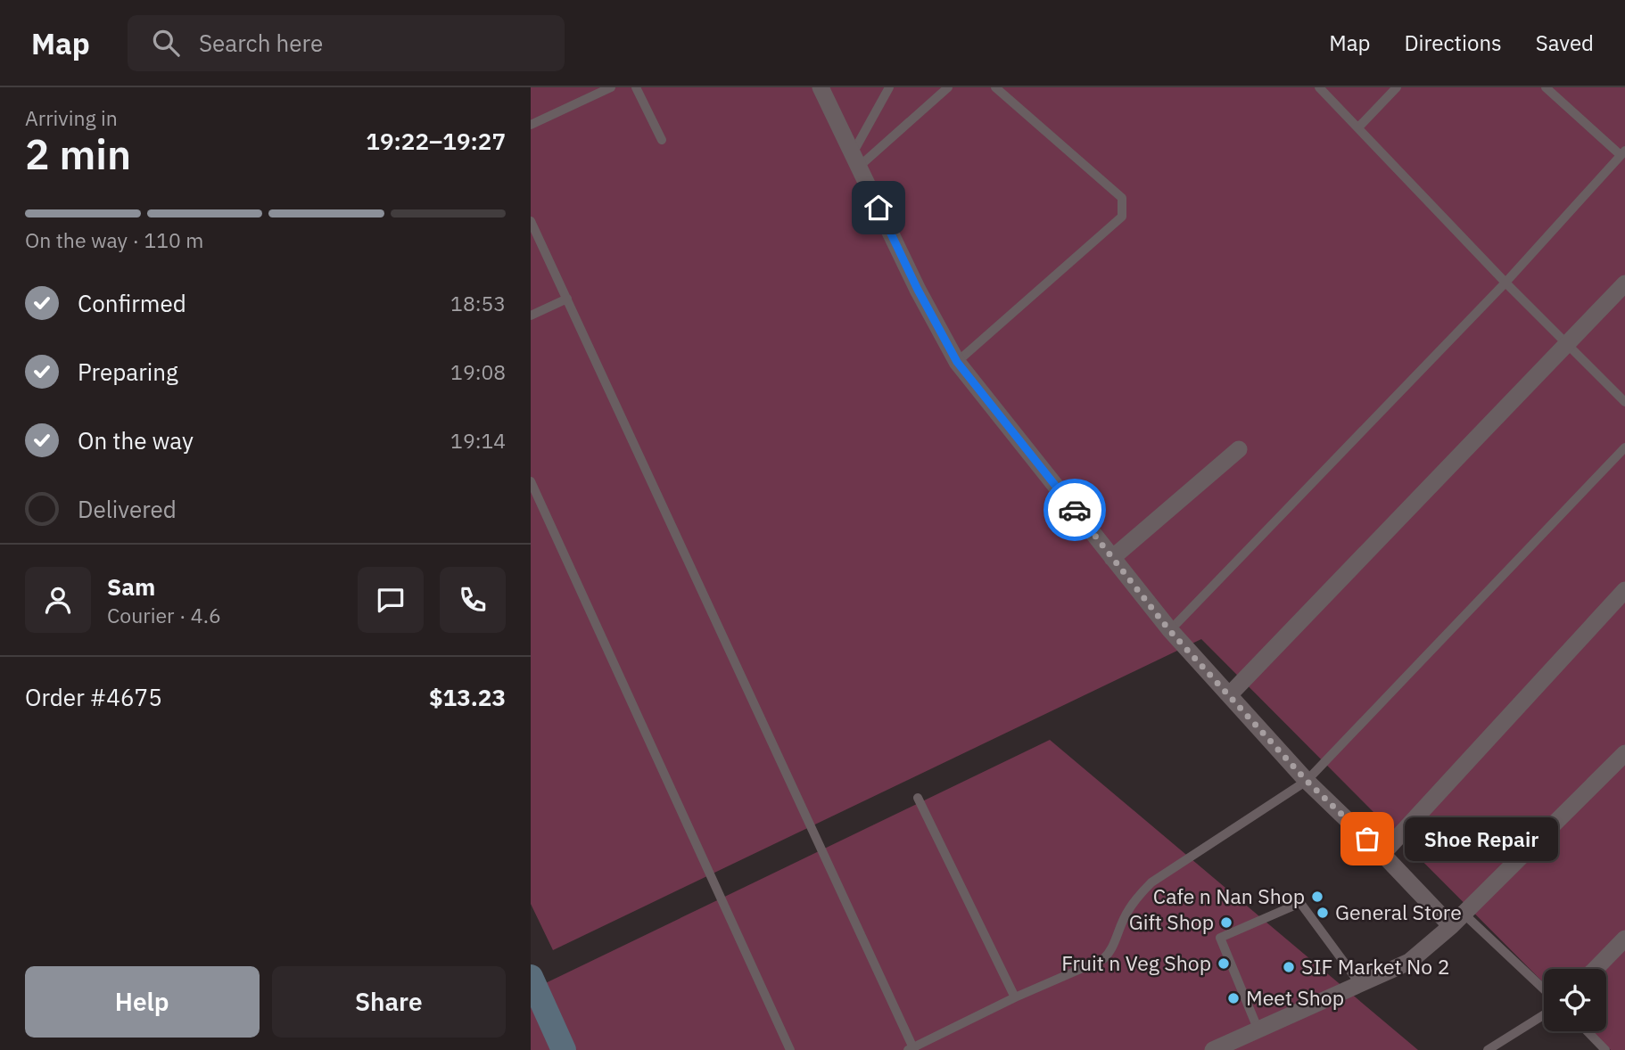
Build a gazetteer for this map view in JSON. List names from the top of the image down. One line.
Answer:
{"places":["Shoe Repair","Cafe n Nan Shop","General Store","Gift Shop","Fruit n Veg Shop","SIF Market No 2","Meet Shop"],"page":{"header":"Map","search":"Search here","nav":["Map","Directions","Saved"],"heading":["2 min","Arriving in","19:22–19:27"],"panel":["Sam","Courier · 4.6","Order #4675","$13.23"],"bar":"On the way · 110 m","list":[["Confirmed","18:53"],["Preparing","19:08"],["On the way","19:14"],"Delivered"],"bubble":"Shoe Repair","buttons":["Help","Share"]}}
